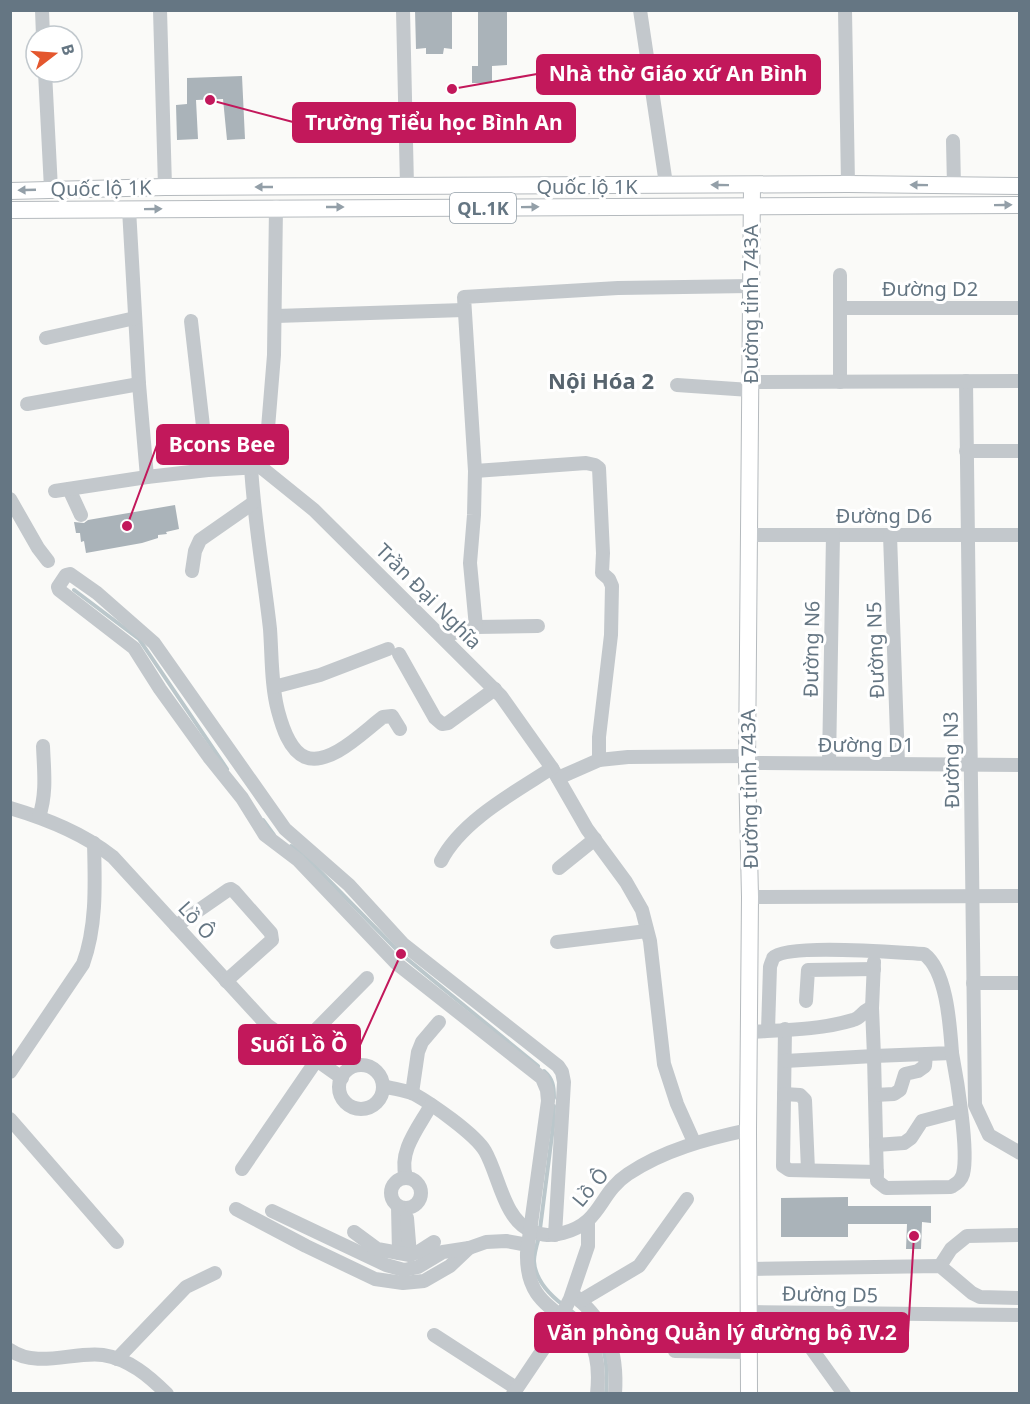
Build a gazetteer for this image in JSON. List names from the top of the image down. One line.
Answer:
{"streets":{"main road":["Quốc lộ 1K","QL.1K","Đường tỉnh 743A"],"street":["Đường D2","Đường D6","Trần Đại Nghĩa","Đường N6","Đường N5","Đường D1","Đường N3","Lồ Ô","Đường D5"]},"crossings":[["Quốc lộ 1K","Đường tỉnh 743A"],["Đường tỉnh 743A","Đường D6"],["Đường tỉnh 743A","Đường D1"],["Đường tỉnh 743A","Lồ Ô"],["Đường tỉnh 743A","Đường D5"],["Đường D6","Đường N6"],["Đường D6","Đường N5"],["Đường D6","Đường N3"],["Trần Đại Nghĩa","Lồ Ô"],["Đường N6","Đường D1"],["Đường N5","Đường D1"],["Đường D1","Đường N3"]],"districts":["Nội Hóa 2"],"places":["Nhà thờ Giáo xứ An Bình","Trường Tiểu học Bình An","Bcons Bee","Suối Lồ Ồ","Văn phòng Quản lý đường bộ IV.2"],"north":"right"}
